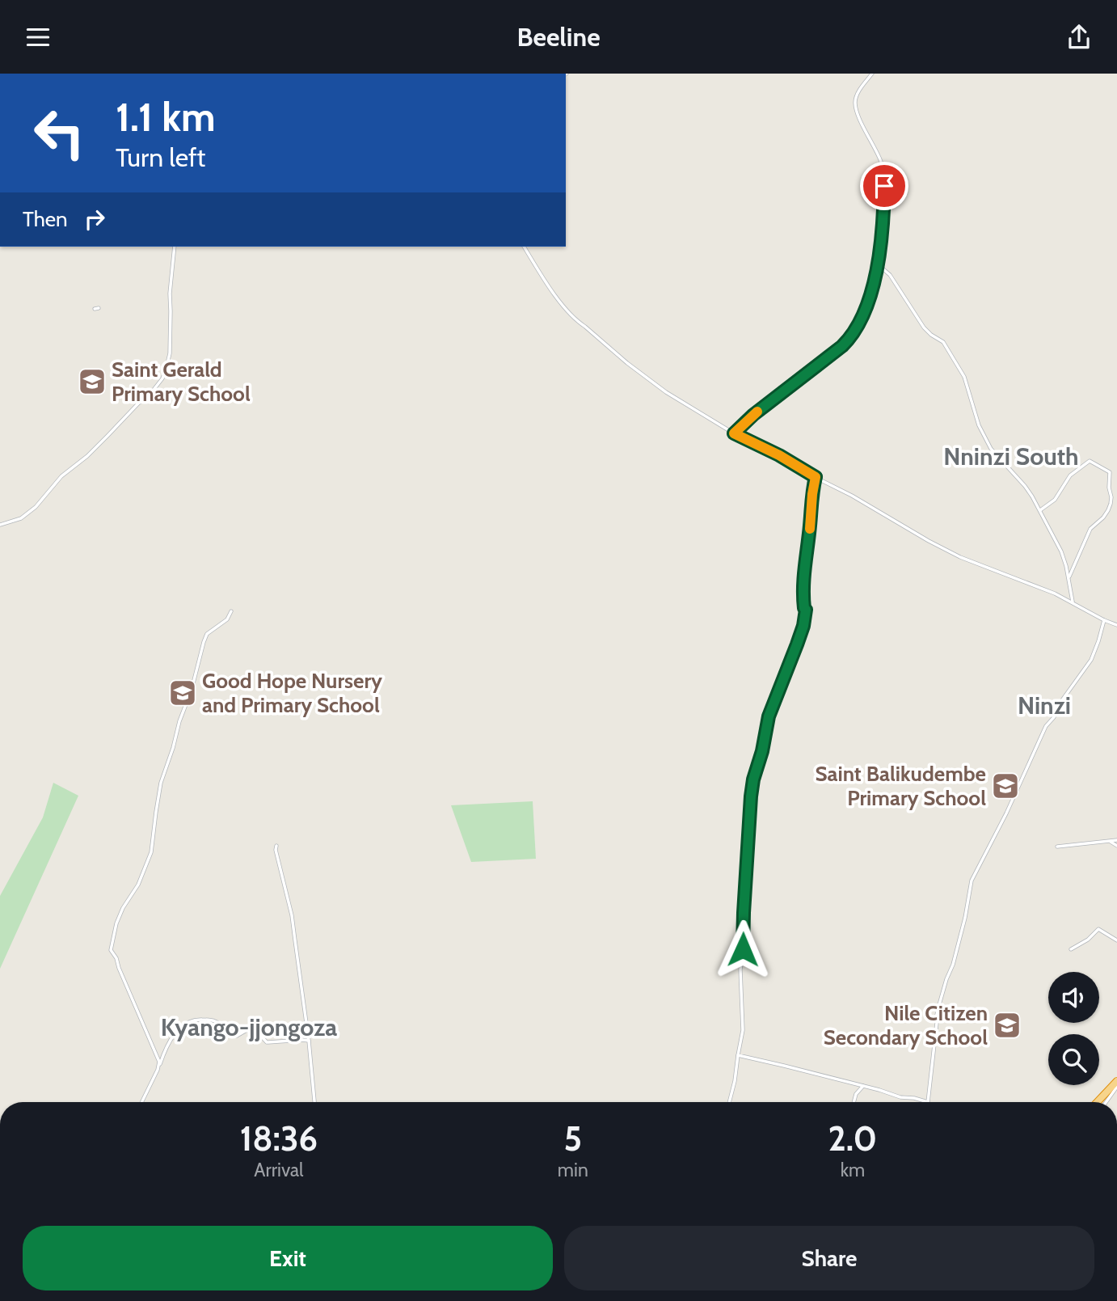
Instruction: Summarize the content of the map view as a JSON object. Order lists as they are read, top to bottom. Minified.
{"districts":["Nninzi South","Ninzi","Kyango-jjongoza"],"places":{"school or university":["Saint Gerald Primary School","Good Hope Nursery and Primary School","Saint Balikudembe Primary School","Nile Citizen Secondary School"]},"page":{"header":"Beeline","turn":["1.1 km","Turn left"],"then":"Then","eta":["18:36","Arrival","5","min","2.0","km"],"buttons":["Exit","Share"]}}
